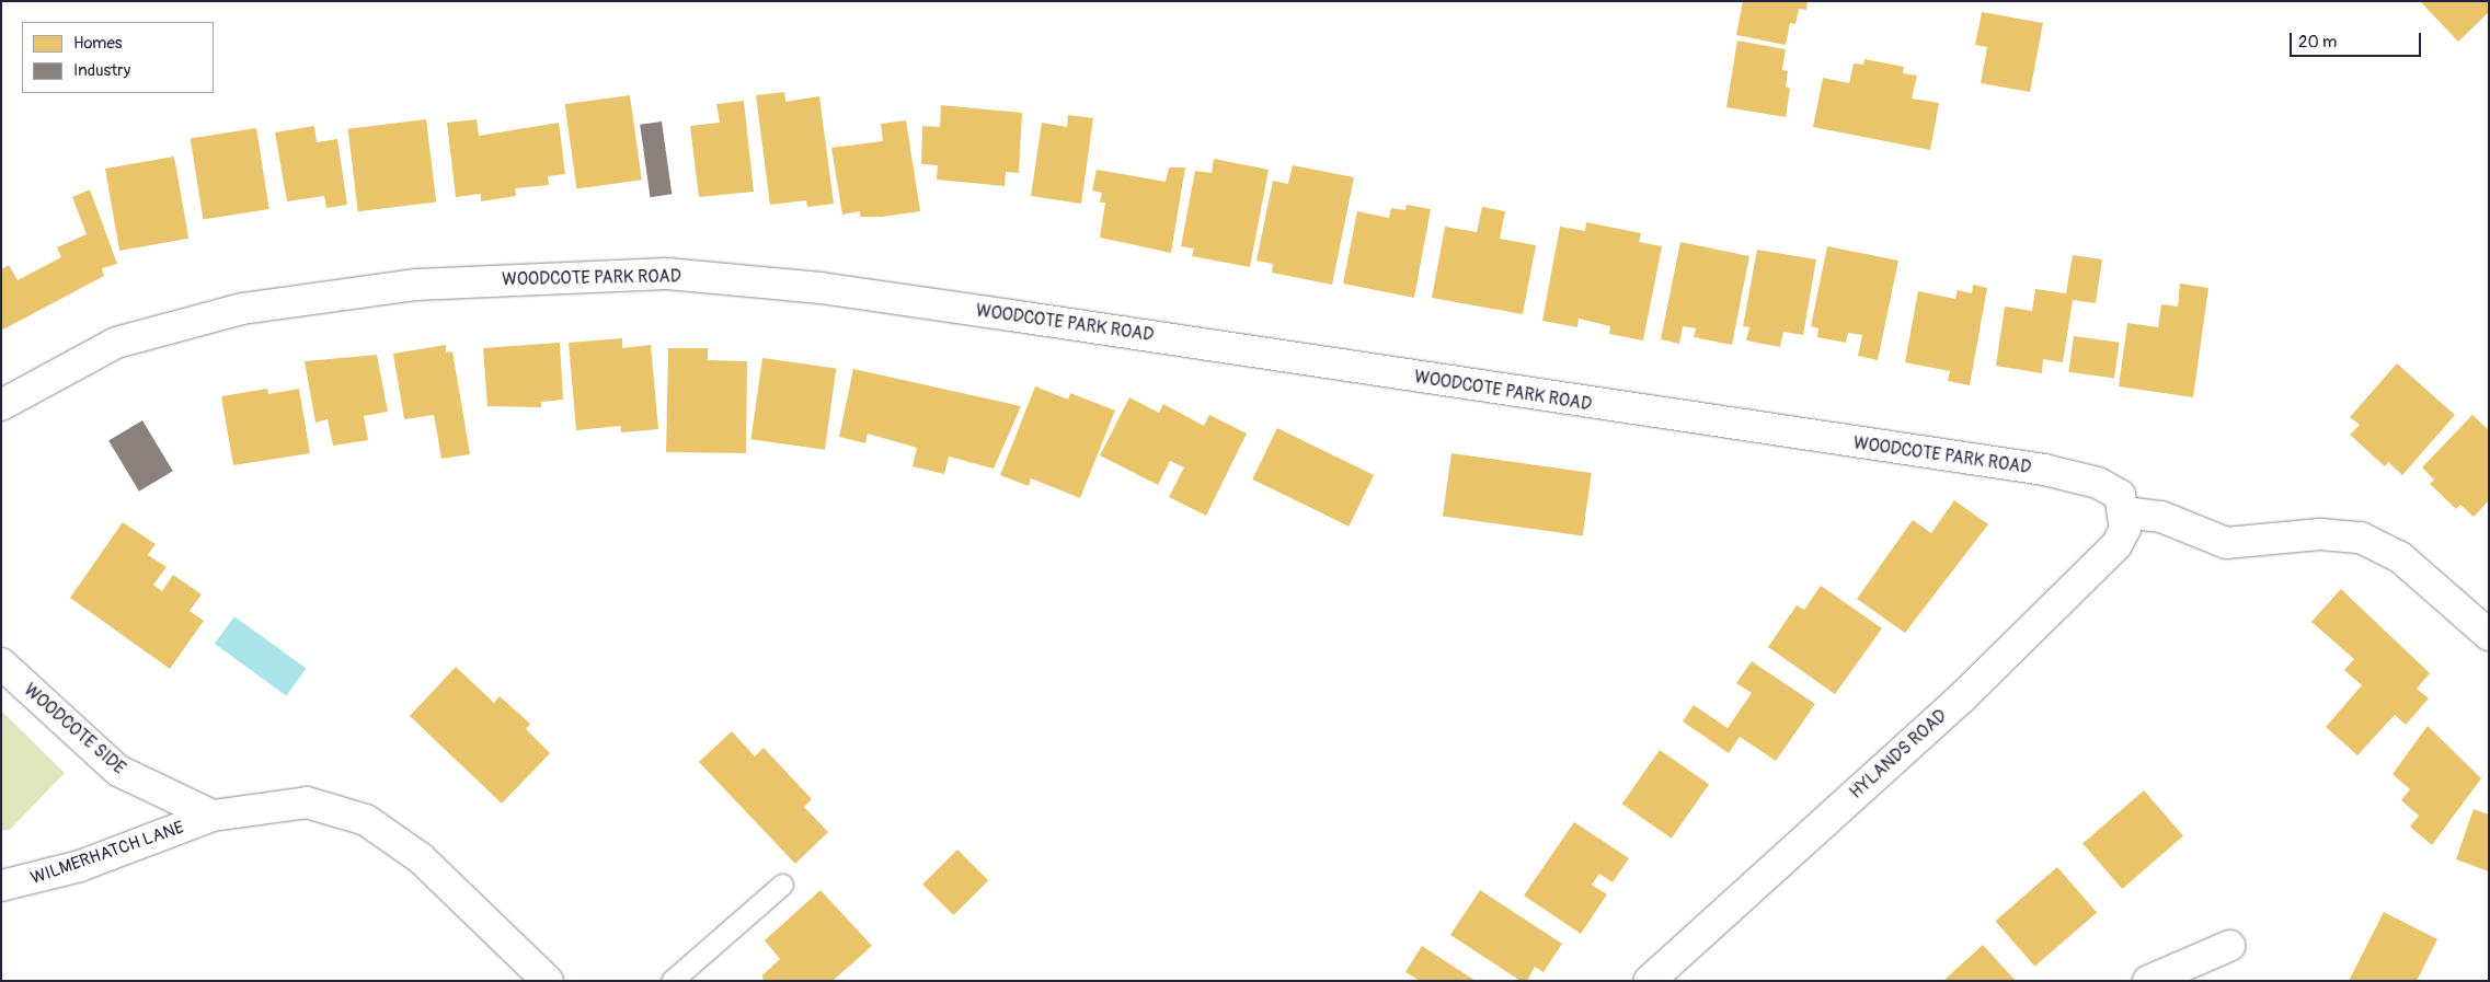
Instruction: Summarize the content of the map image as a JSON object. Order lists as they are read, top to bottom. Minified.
{"streets":{"street":["WOODCOTE PARK ROAD","WOODCOTE SIDE","HYLANDS ROAD","WILMERHATCH LANE"]},"crossings":[["WOODCOTE PARK ROAD","HYLANDS ROAD"],["WOODCOTE SIDE","WILMERHATCH LANE"]],"legend":["Homes","Industry"],"scale_bar":"20 m"}
